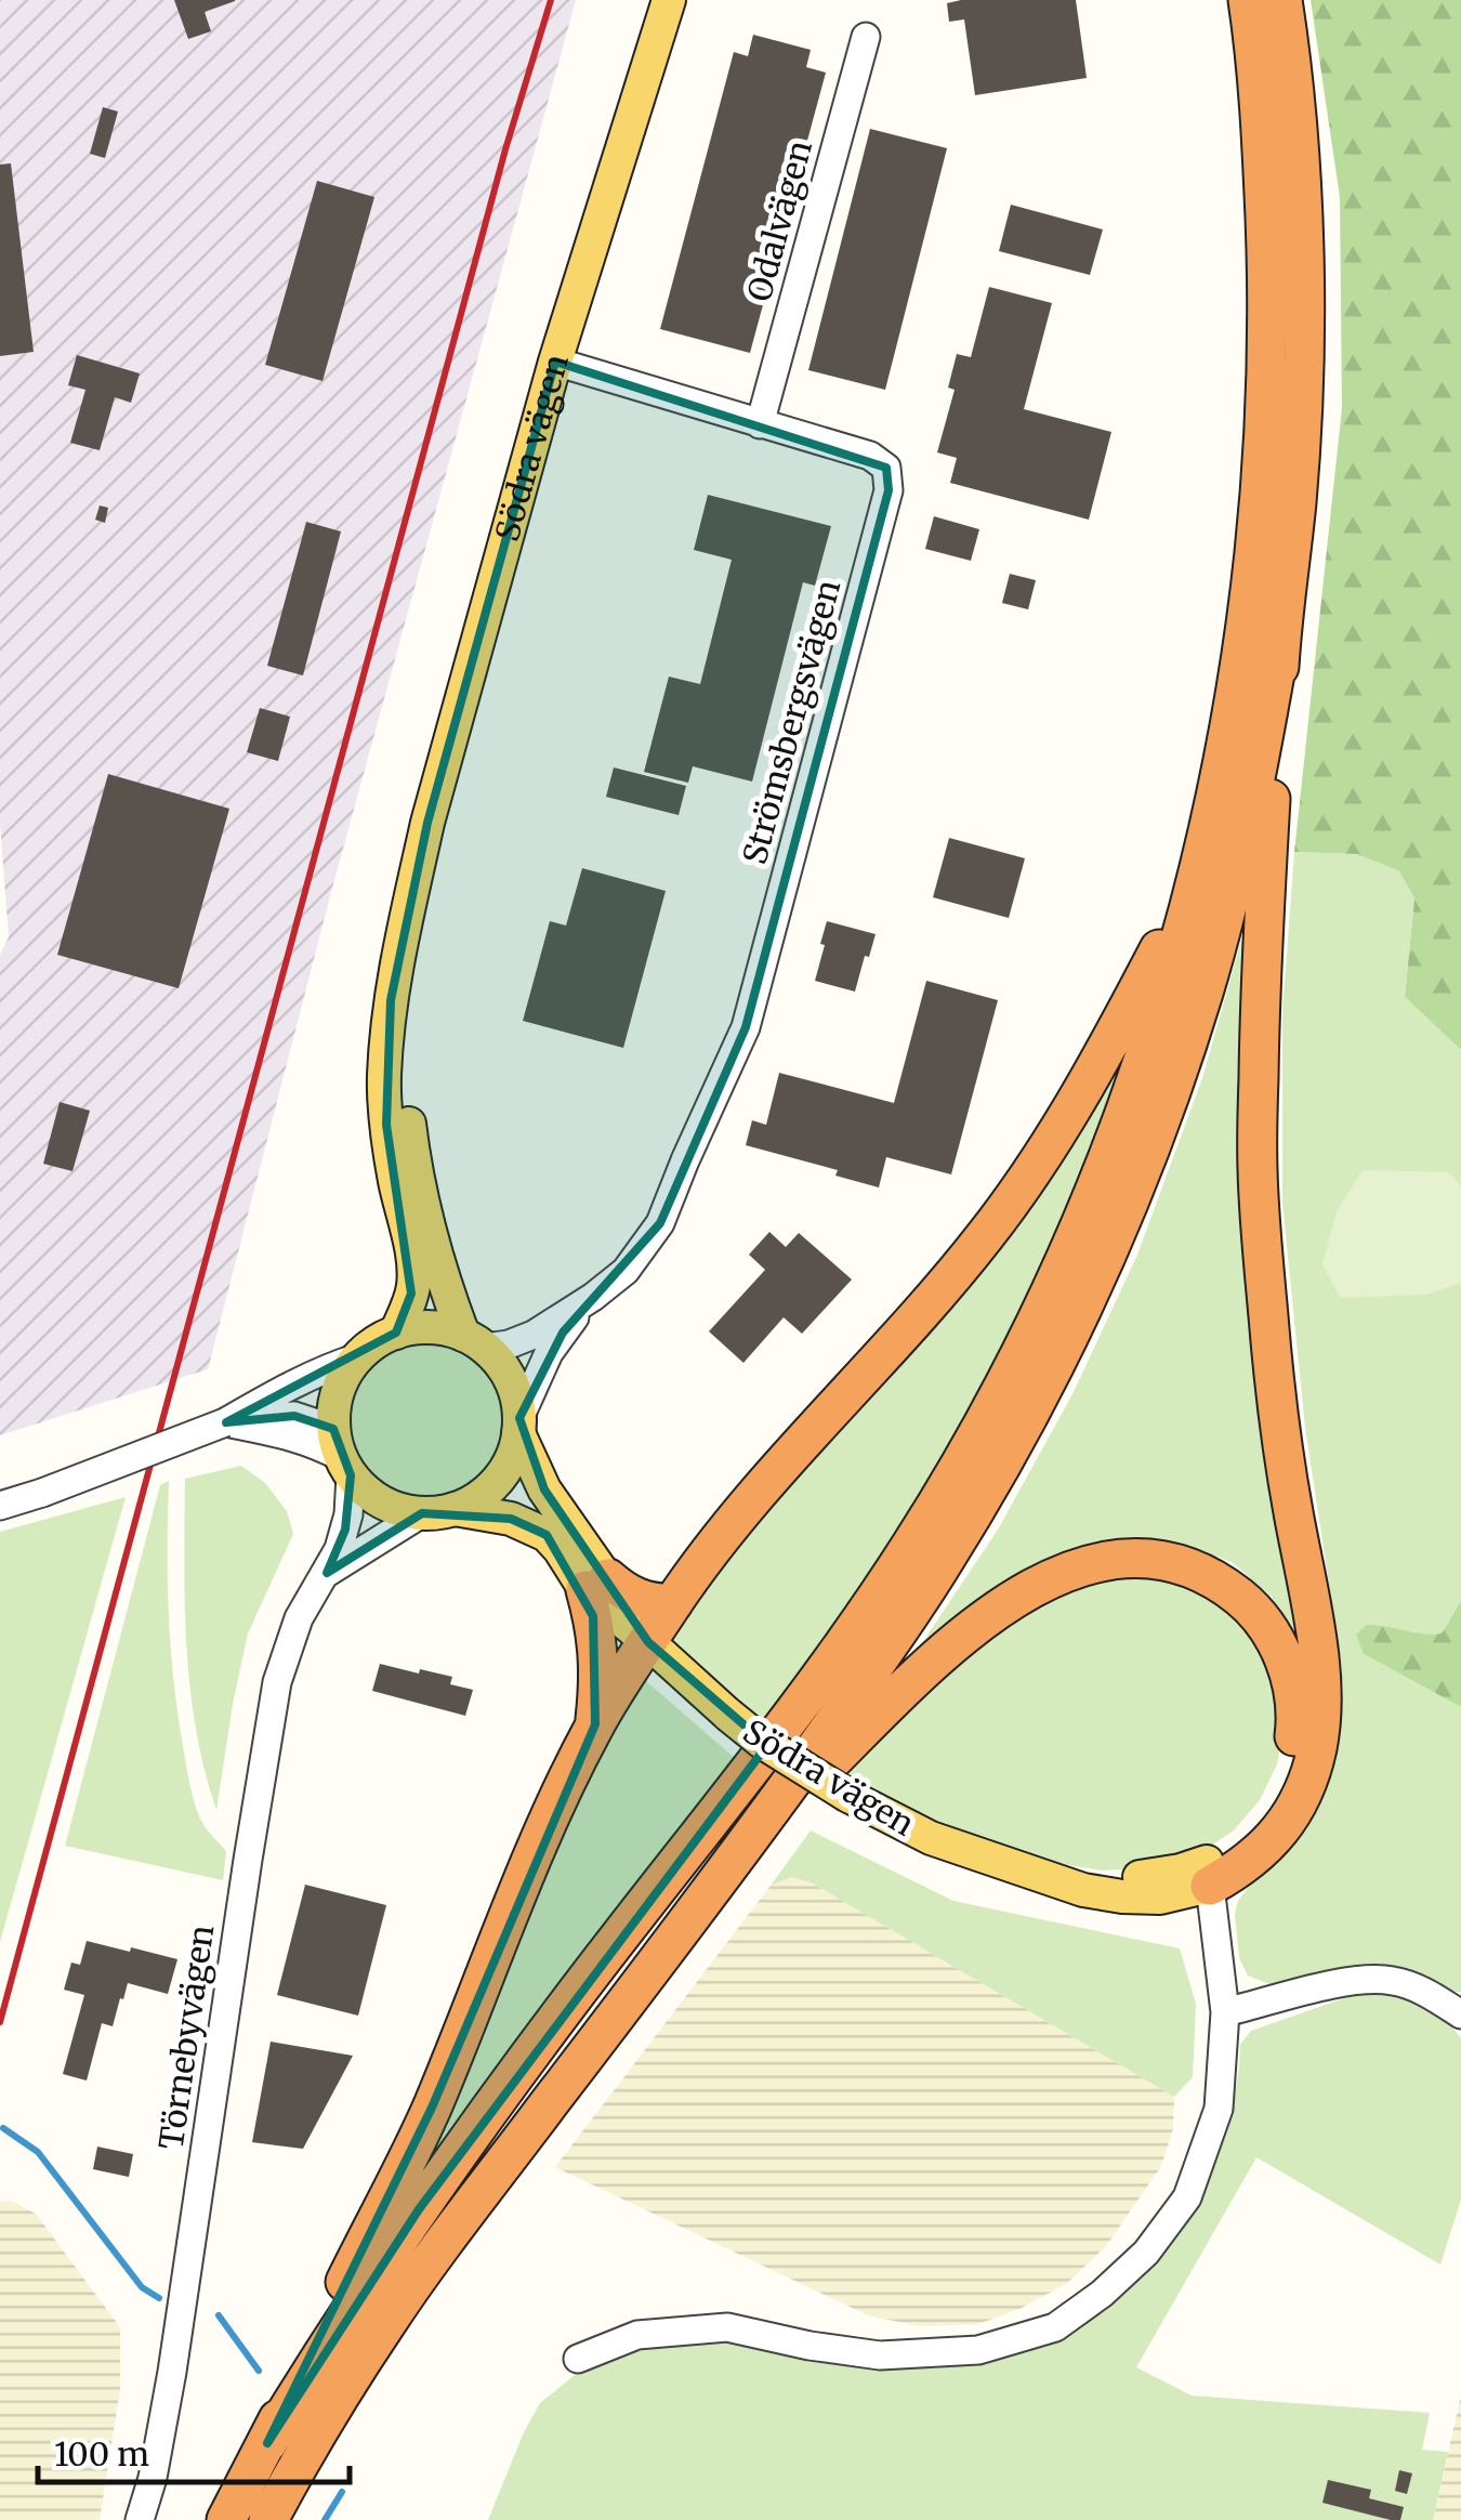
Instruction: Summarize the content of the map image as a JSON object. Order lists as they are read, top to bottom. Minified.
{"streets":{"main road":["Södra vägen"],"street":["Odalvägen","Strömsbergsvägen","Törnebyvägen"]},"crossings":[["Odalvägen","Strömsbergsvägen"],["Södra vägen","Strömsbergsvägen"],["Södra vägen","Törnebyvägen"],["Strömsbergsvägen","Törnebyvägen"]],"scale_bar":"100 m"}
